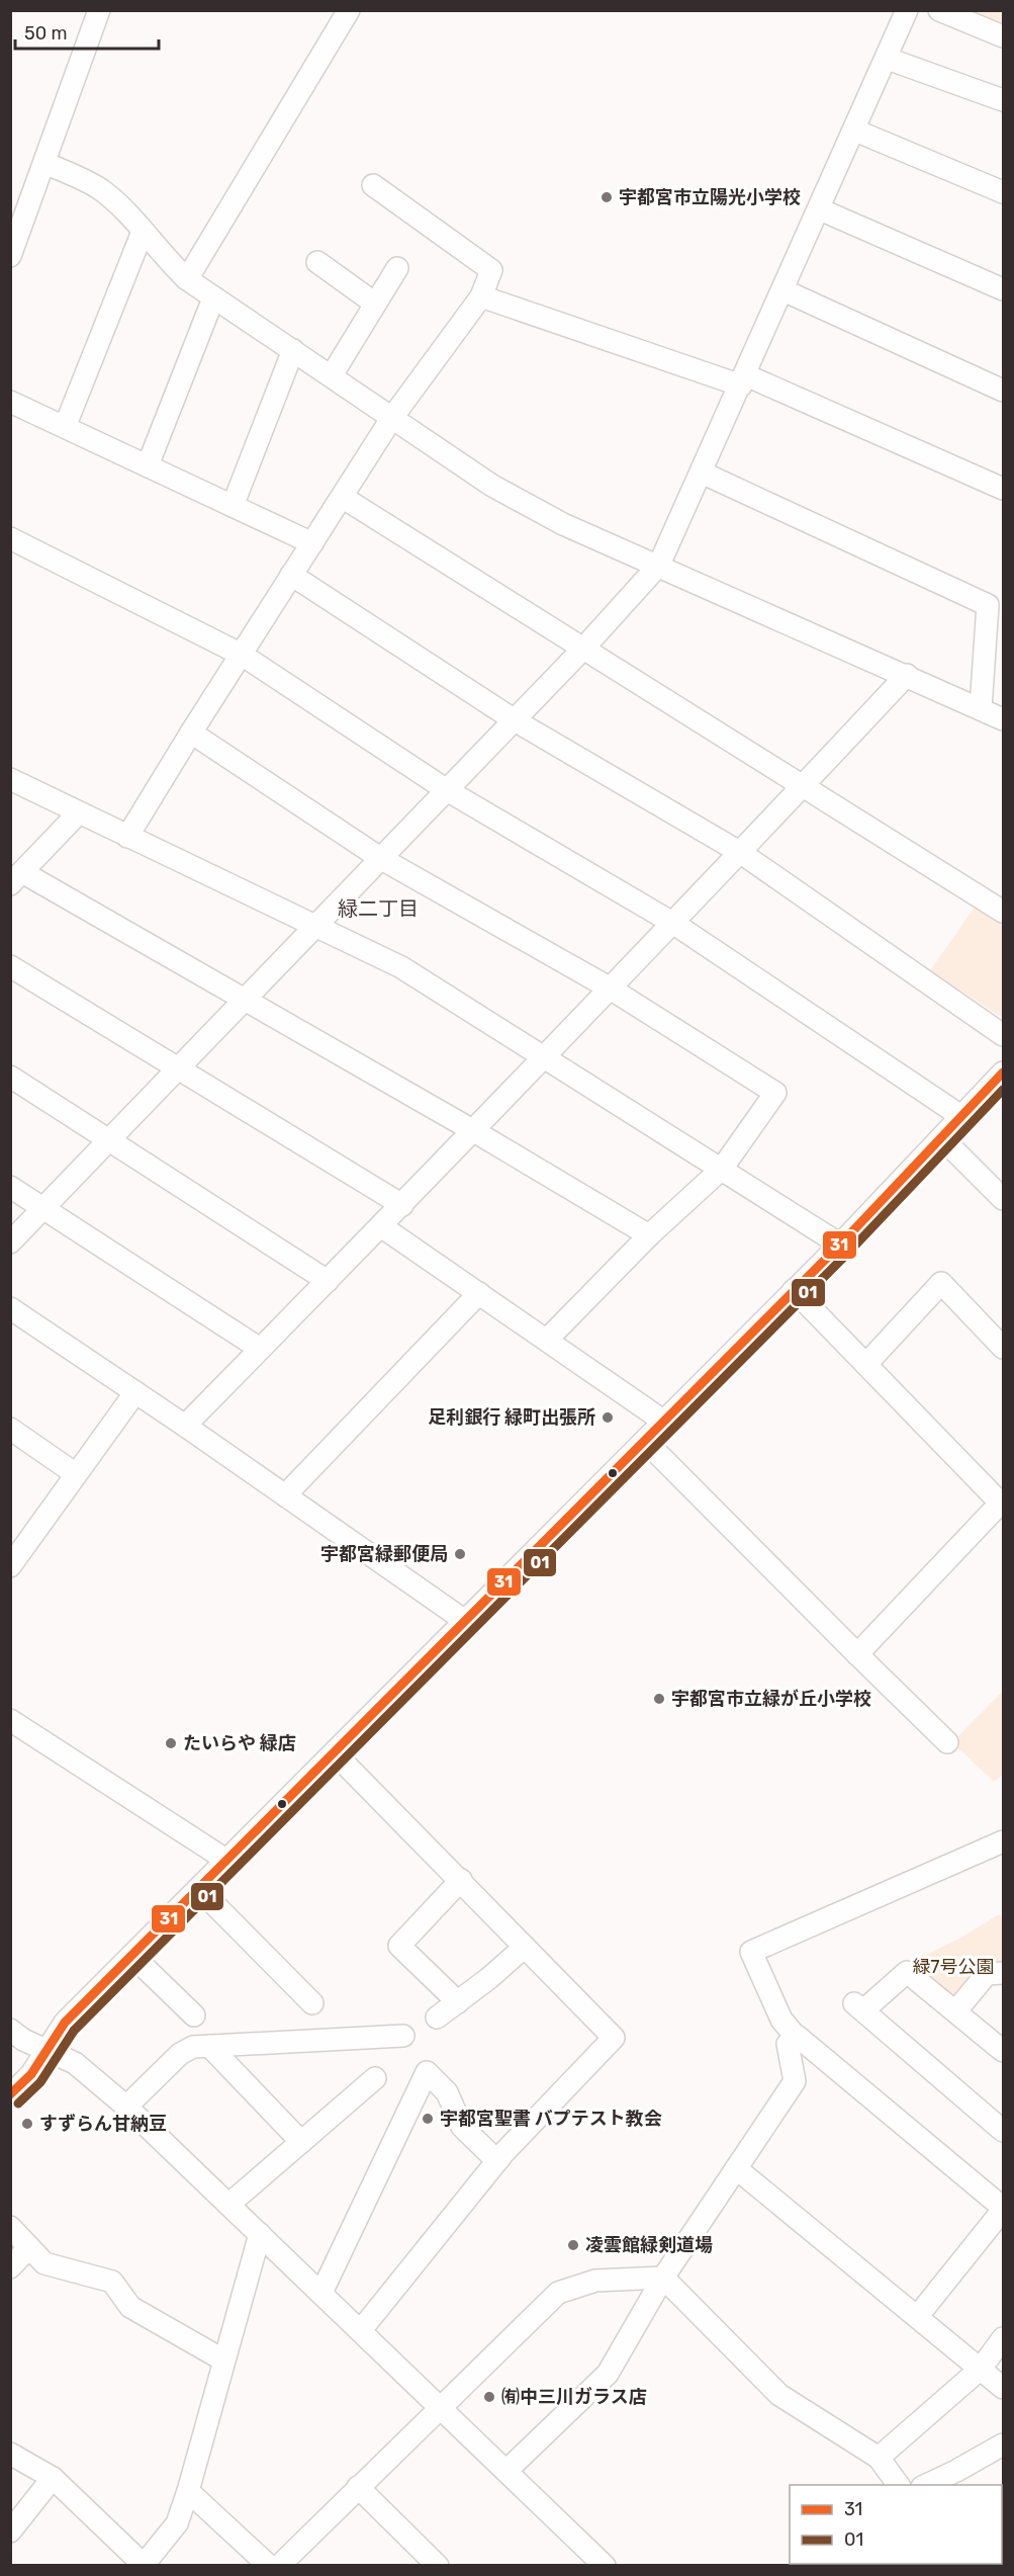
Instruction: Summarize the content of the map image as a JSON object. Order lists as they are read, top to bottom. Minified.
{"districts":["緑二丁目"],"parks":["緑7号公園"],"places":["宇都宮市立陽光小学校","足利銀行 緑町出張所","宇都宮緑郵便局","宇都宮市立緑が丘小学校","たいらや 緑店","宇都宮聖書 バプテスト教会","すずらん甘納豆","凌雲館緑剣道場","㈲中三川ガラス店"],"lines":["transit line 31","transit line 01"],"legend":["31","01"],"scale_bar":"50 m"}
